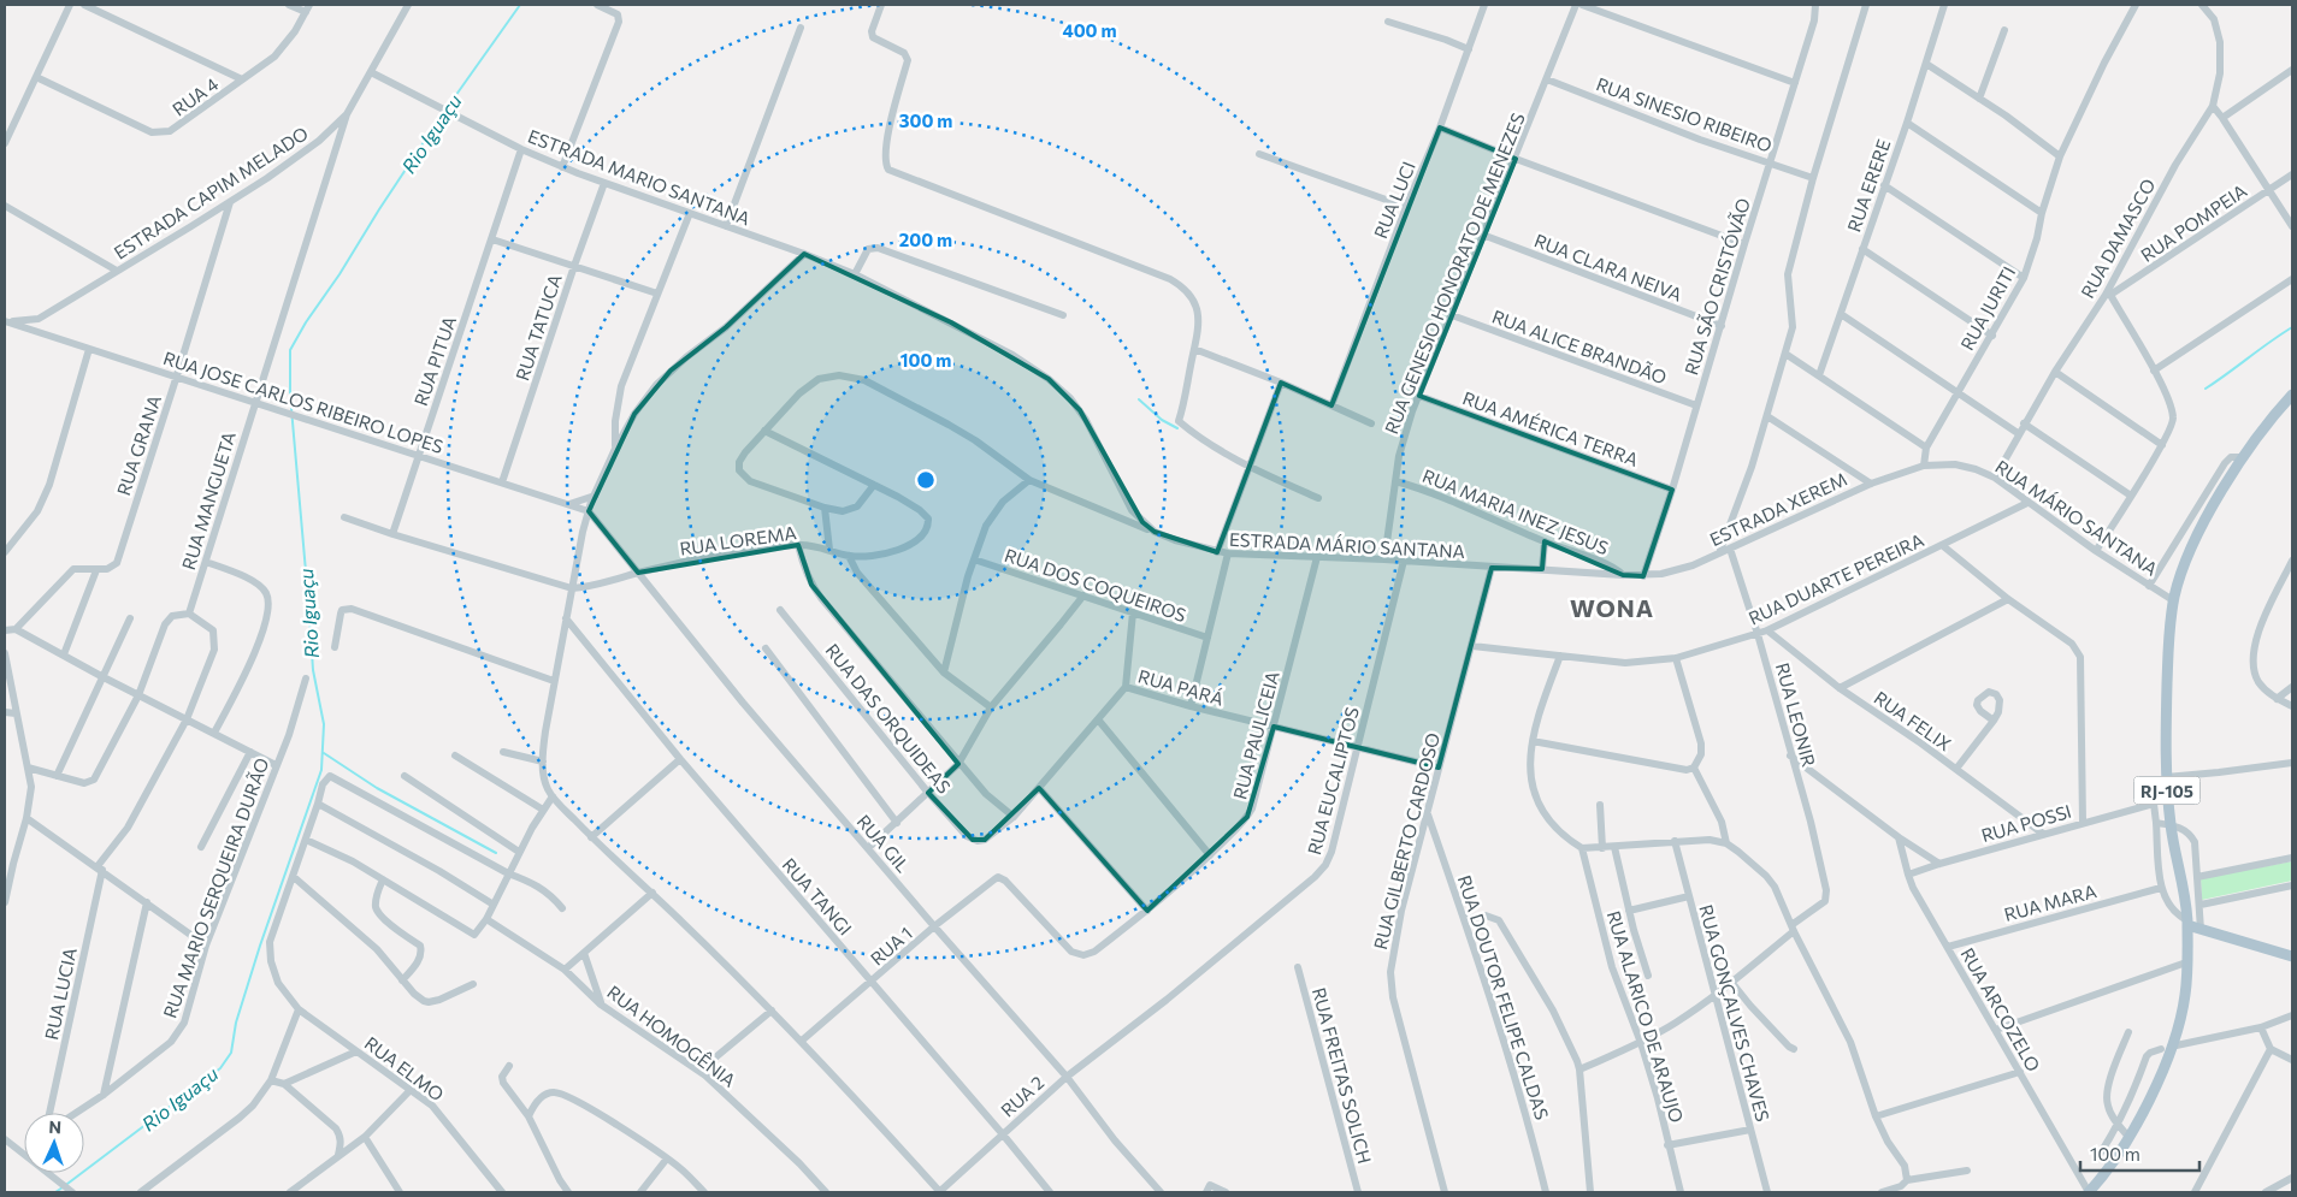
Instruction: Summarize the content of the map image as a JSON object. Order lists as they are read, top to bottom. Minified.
{"streets":{"main road":["RJ-105"],"street":["RUA 4","RUA SINESIO RIBEIRO","ESTRADA MARIO SANTANA","RUA ERERE","ESTRADA CAPIM MELADO","RUA LUCI","RUA POMPEIA","RUA DAMASCO","RUA CLARA NEIVA","RUA GENESIO HONORATO DE MENEZES","RUA SÃO CRISTÓVÃO","RUA JURITI","RUA TATUCA","RUA ALICE BRANDÃO","RUA PITUA","RUA JOSE CARLOS RIBEIRO LOPES","RUA AMÉRICA TERRA","RUA GRANA","RUA MANGUETA","ESTRADA XEREM","RUA MARIA INEZ JESUS","RUA MÁRIO SANTANA","RUA LOREMA","ESTRADA MÁRIO SANTANA","RUA DUARTE PEREIRA","RUA DOS COQUEIROS","RUA PARÁ","RUA LEONIR","RUA DAS ORQUIDEAS","RUA FELIX","RUA PAULICEIA","RUA EUCALIPTOS","RUA POSSI","RUA GILBERTO CARDOSO","RUA GIL","RUA MARIO SERQUEIRA DURÃO","RUA TANGI","RUA MARA","RUA 1","RUA LUCIA","RUA DOUTOR FELIPE CALDAS","RUA ARCOZELO","RUA GONÇALVES CHAVES","RUA ALARICO DE ARAUJO","RUA HOMOGÊNIA","RUA ELMO","RUA FREITAS SOLICH","RUA 2"]},"crossings":[["RUA SINESIO RIBEIRO","RUA GENESIO HONORATO DE MENEZES"],["RUA SINESIO RIBEIRO","RUA SÃO CRISTÓVÃO"],["ESTRADA MARIO SANTANA","ESTRADA CAPIM MELADO"],["ESTRADA MARIO SANTANA","RUA TATUCA"],["ESTRADA MARIO SANTANA","RUA PITUA"],["ESTRADA MARIO SANTANA","ESTRADA MÁRIO SANTANA"],["ESTRADA CAPIM MELADO","RUA JOSE CARLOS RIBEIRO LOPES"],["ESTRADA CAPIM MELADO","RUA GRANA"],["ESTRADA CAPIM MELADO","RUA MANGUETA"],["RUA POMPEIA","RUA DAMASCO"],["RUA DAMASCO","RUA MÁRIO SANTANA"],["RUA CLARA NEIVA","RUA GENESIO HONORATO DE MENEZES"],["RUA CLARA NEIVA","RUA SÃO CRISTÓVÃO"],["RUA GENESIO HONORATO DE MENEZES","RUA ALICE BRANDÃO"],["RUA GENESIO HONORATO DE MENEZES","RUA AMÉRICA TERRA"],["RUA GENESIO HONORATO DE MENEZES","RUA MARIA INEZ JESUS"],["RUA GENESIO HONORATO DE MENEZES","ESTRADA MÁRIO SANTANA"],["RUA SÃO CRISTÓVÃO","RUA ALICE BRANDÃO"],["RUA SÃO CRISTÓVÃO","RUA AMÉRICA TERRA"],["RUA SÃO CRISTÓVÃO","ESTRADA XEREM"],["RUA SÃO CRISTÓVÃO","ESTRADA MÁRIO SANTANA"],["RUA JURITI","ESTRADA XEREM"],["RUA JURITI","RUA MÁRIO SANTANA"],["RUA TATUCA","RUA JOSE CARLOS RIBEIRO LOPES"],["RUA PITUA","RUA JOSE CARLOS RIBEIRO LOPES"],["RUA JOSE CARLOS RIBEIRO LOPES","RUA GRANA"],["RUA JOSE CARLOS RIBEIRO LOPES","RUA MANGUETA"],["RUA JOSE CARLOS RIBEIRO LOPES","RUA GIL"],["ESTRADA XEREM","RUA MÁRIO SANTANA"],["ESTRADA XEREM","ESTRADA MÁRIO SANTANA"],["ESTRADA XEREM","RUA LEONIR"],["RUA MARIA INEZ JESUS","ESTRADA MÁRIO SANTANA"],["RUA MÁRIO SANTANA","RUA DUARTE PEREIRA"],["RUA MÁRIO SANTANA","RJ-105"],["RUA LOREMA","RUA GIL"],["ESTRADA MÁRIO SANTANA","RUA PAULICEIA"],["ESTRADA MÁRIO SANTANA","RUA EUCALIPTOS"],["ESTRADA MÁRIO SANTANA","RUA GILBERTO CARDOSO"],["RUA DUARTE PEREIRA","RUA LEONIR"],["RUA DUARTE PEREIRA","RUA FELIX"],["RUA DUARTE PEREIRA","RUA GILBERTO CARDOSO"],["RUA PARÁ","RUA DAS ORQUIDEAS"],["RUA PARÁ","RUA PAULICEIA"],["RUA PARÁ","RUA EUCALIPTOS"],["RUA PARÁ","RUA GILBERTO CARDOSO"],["RUA FELIX","RUA POSSI"],["RUA PAULICEIA","RUA 1"],["RUA EUCALIPTOS","RUA 2"],["RJ-105","RUA ARCOZELO"],["RUA POSSI","RUA ARCOZELO"],["RUA GILBERTO CARDOSO","RUA DOUTOR FELIPE CALDAS"],["RUA GIL","RUA 1"],["RUA GIL","RUA 2"],["RUA TANGI","RUA 1"],["RUA TANGI","RUA 2"],["RUA MARA","RUA ARCOZELO"]],"districts":["WONA"],"water":["Rio Iguaçu"],"scale_bar":"100 m","north":"top","rings":["400 m","300 m","200 m","100 m"]}
